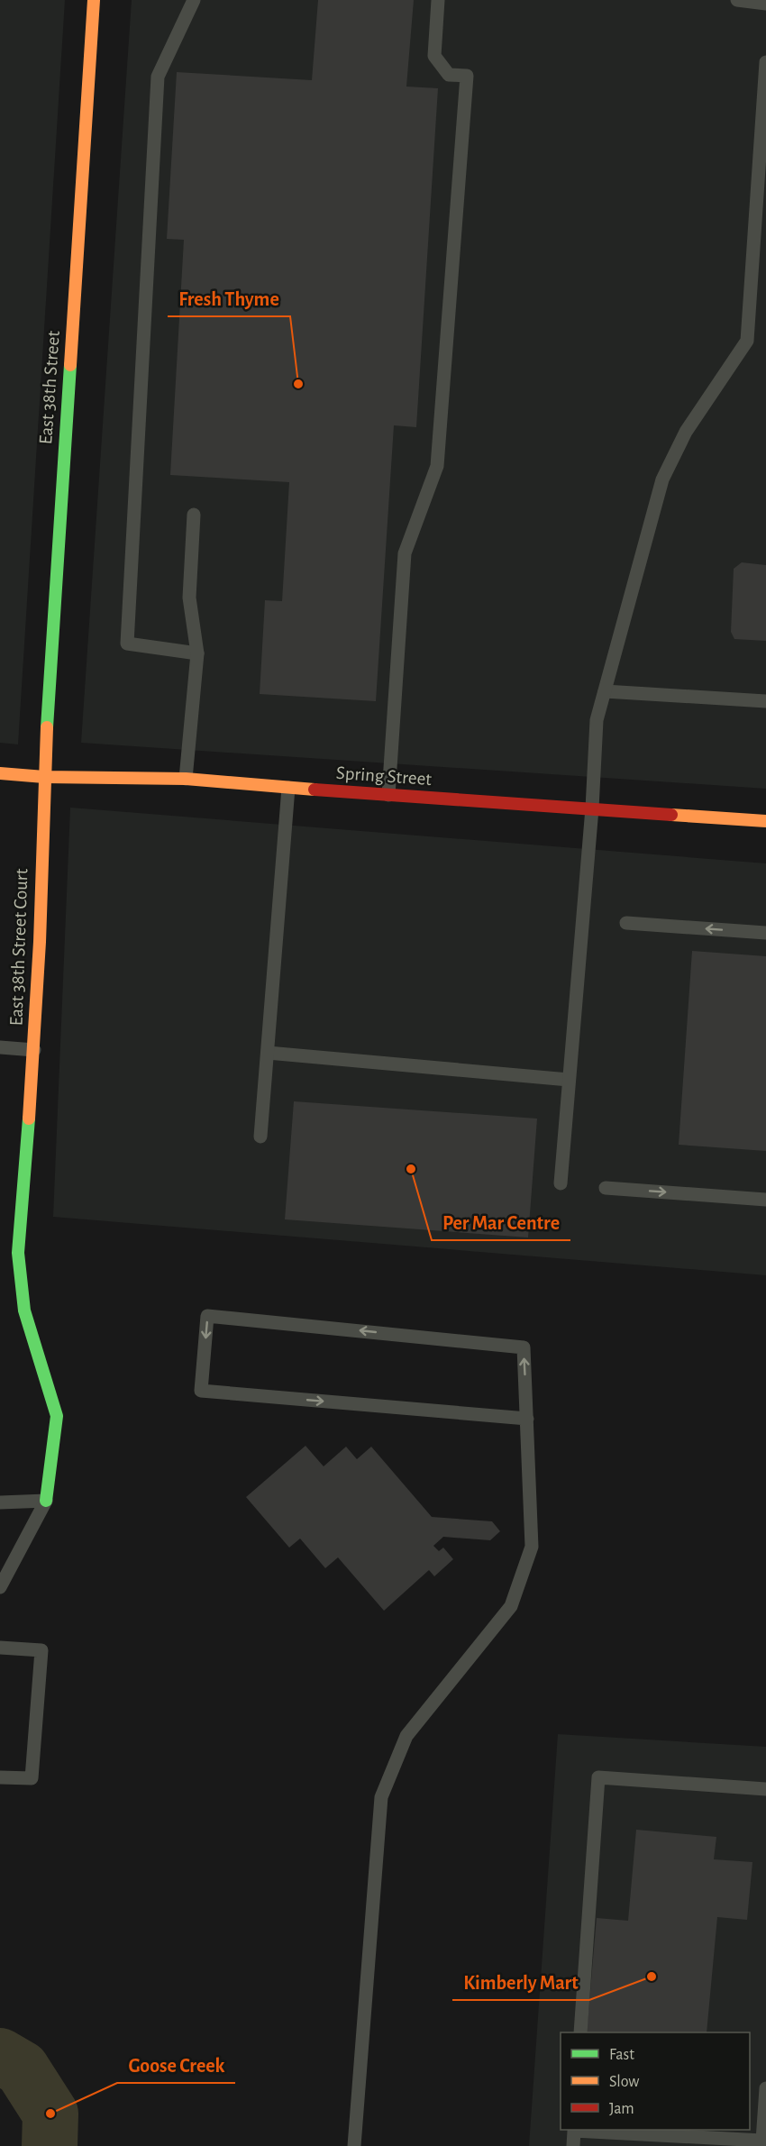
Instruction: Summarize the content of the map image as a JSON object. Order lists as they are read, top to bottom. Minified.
{"streets":{"street":["East 38th Street","Spring Street","East 38th Street Court"]},"crossings":[["East 38th Street","Spring Street"],["East 38th Street","East 38th Street Court"],["Spring Street","East 38th Street Court"]],"places":["Fresh Thyme","Per Mar Centre","Kimberly Mart","Goose Creek"],"legend":["Fast","Slow","Jam"]}
